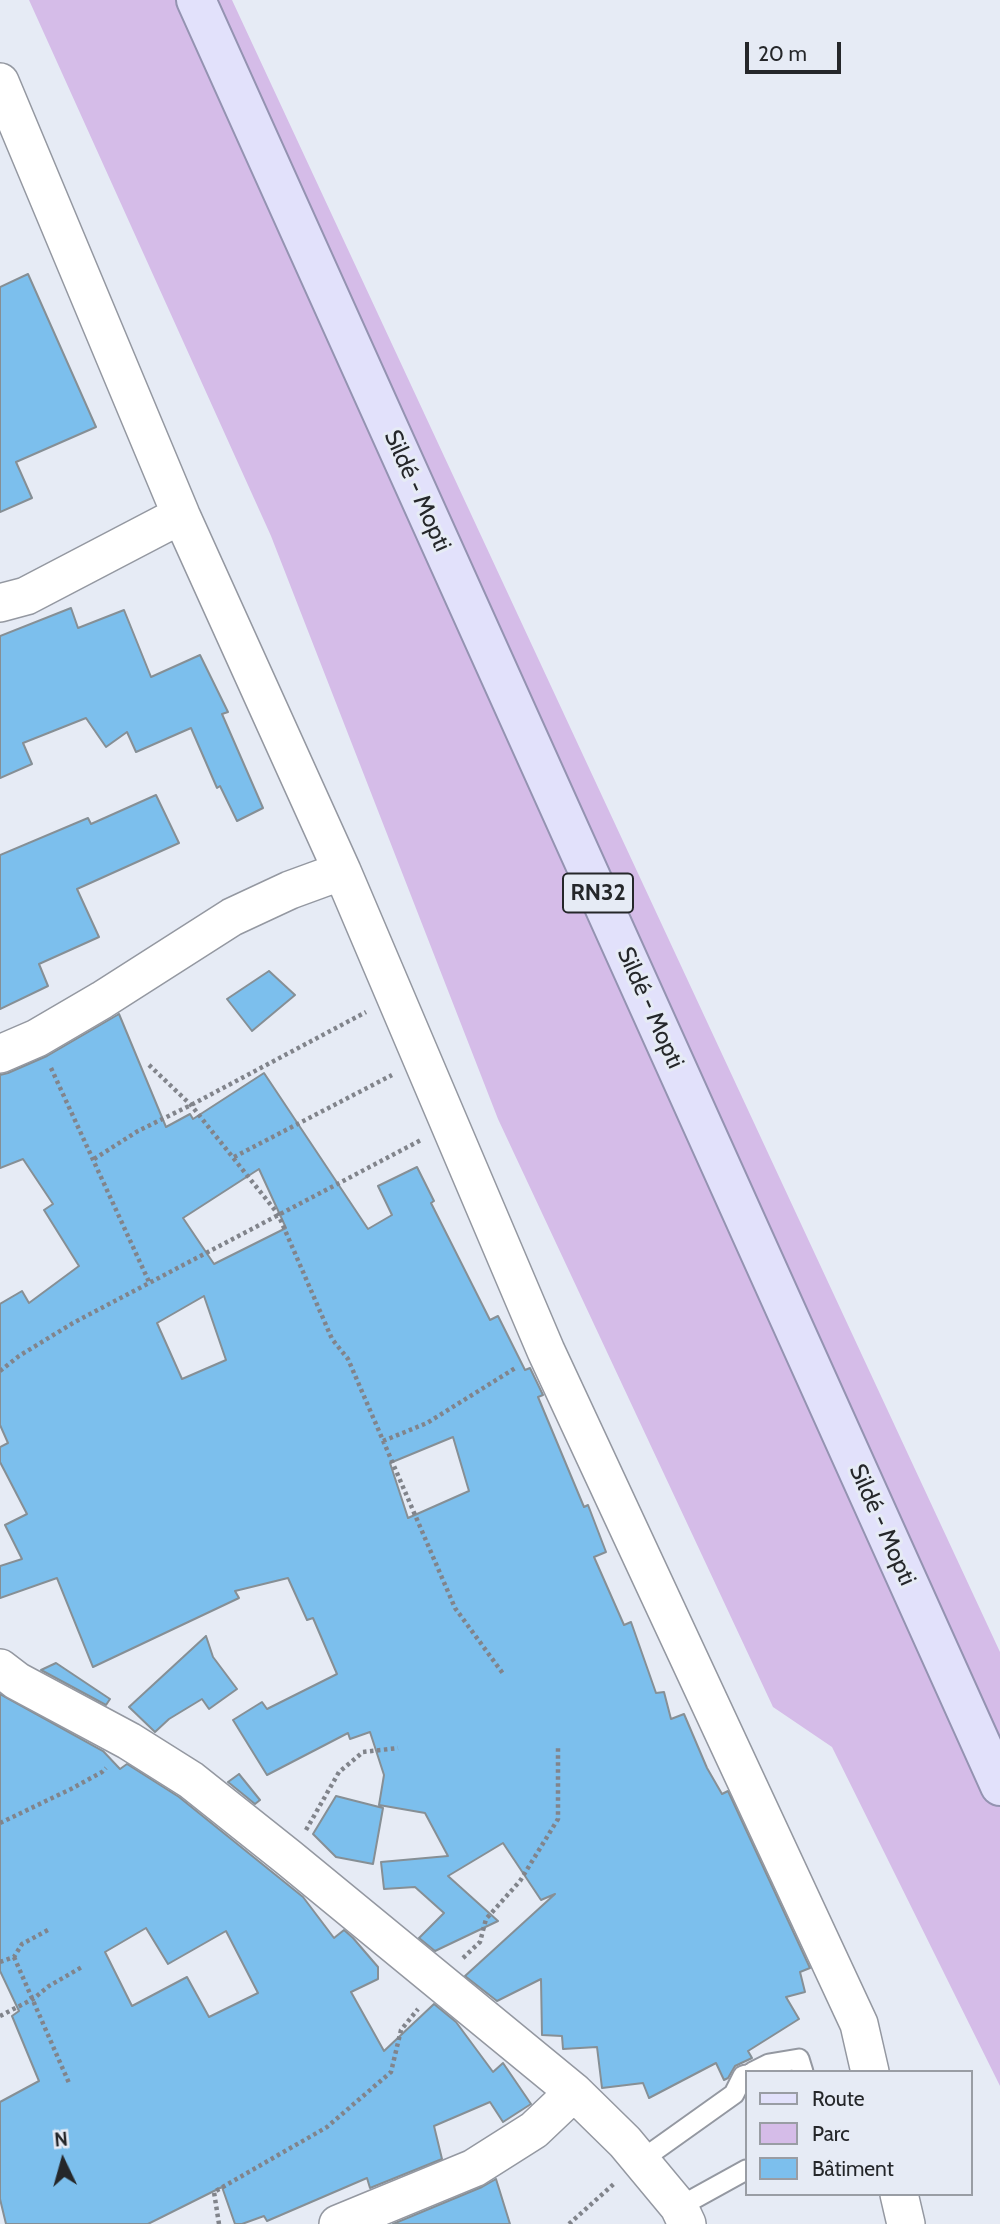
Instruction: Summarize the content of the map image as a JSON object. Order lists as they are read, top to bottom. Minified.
{"streets":{"main road":["Sildé - Mopti","RN32"]},"legend":["Route","Parc","Bâtiment"],"scale_bar":"20 m","north":"top"}
